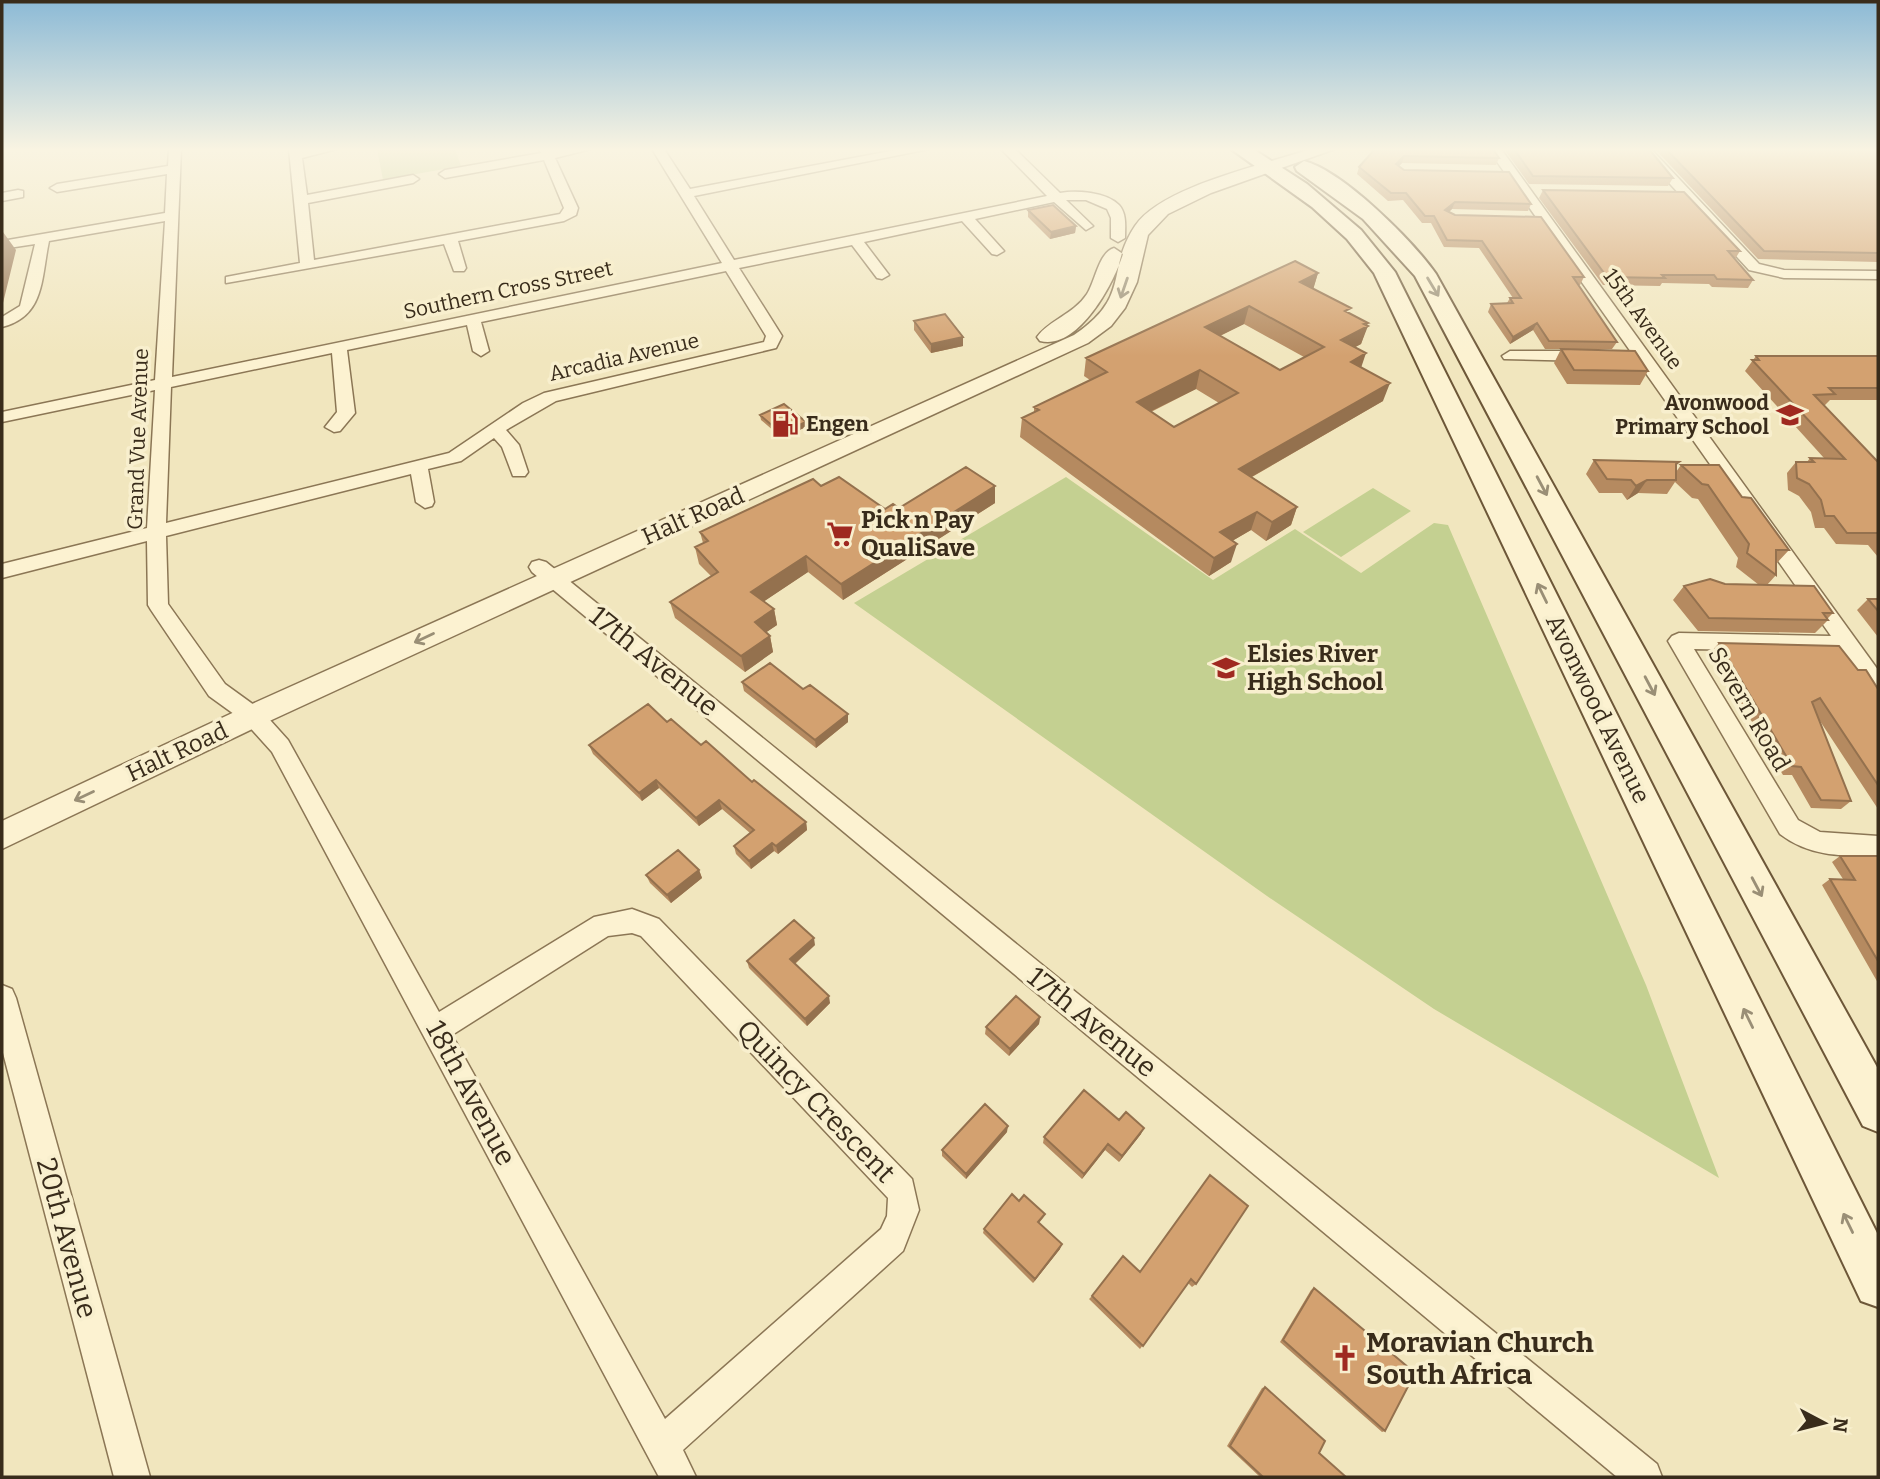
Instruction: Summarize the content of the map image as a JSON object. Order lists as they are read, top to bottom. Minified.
{"streets":{"main road":["Avonwood Avenue"],"street":["Southern Cross Street","15th Avenue","Arcadia Avenue","Grand Vue Avenue","Halt Road","17th Avenue","Severn Road","18th Avenue","Quincy Crescent","20th Avenue"]},"crossings":[["Southern Cross Street","Arcadia Avenue"],["Southern Cross Street","Grand Vue Avenue"],["Southern Cross Street","Halt Road"],["15th Avenue","Severn Road"],["Arcadia Avenue","Grand Vue Avenue"],["Grand Vue Avenue","Halt Road"],["Grand Vue Avenue","18th Avenue"],["Halt Road","17th Avenue"],["Halt Road","18th Avenue"],["18th Avenue","Quincy Crescent"]],"places":{"school or university":["Avonwood Primary School","Elsies River High School"],"fuel station":["Engen"],"supermarket":["Pick n Pay QualiSave"],"church":["Moravian Church South Africa"]},"north":"right"}
